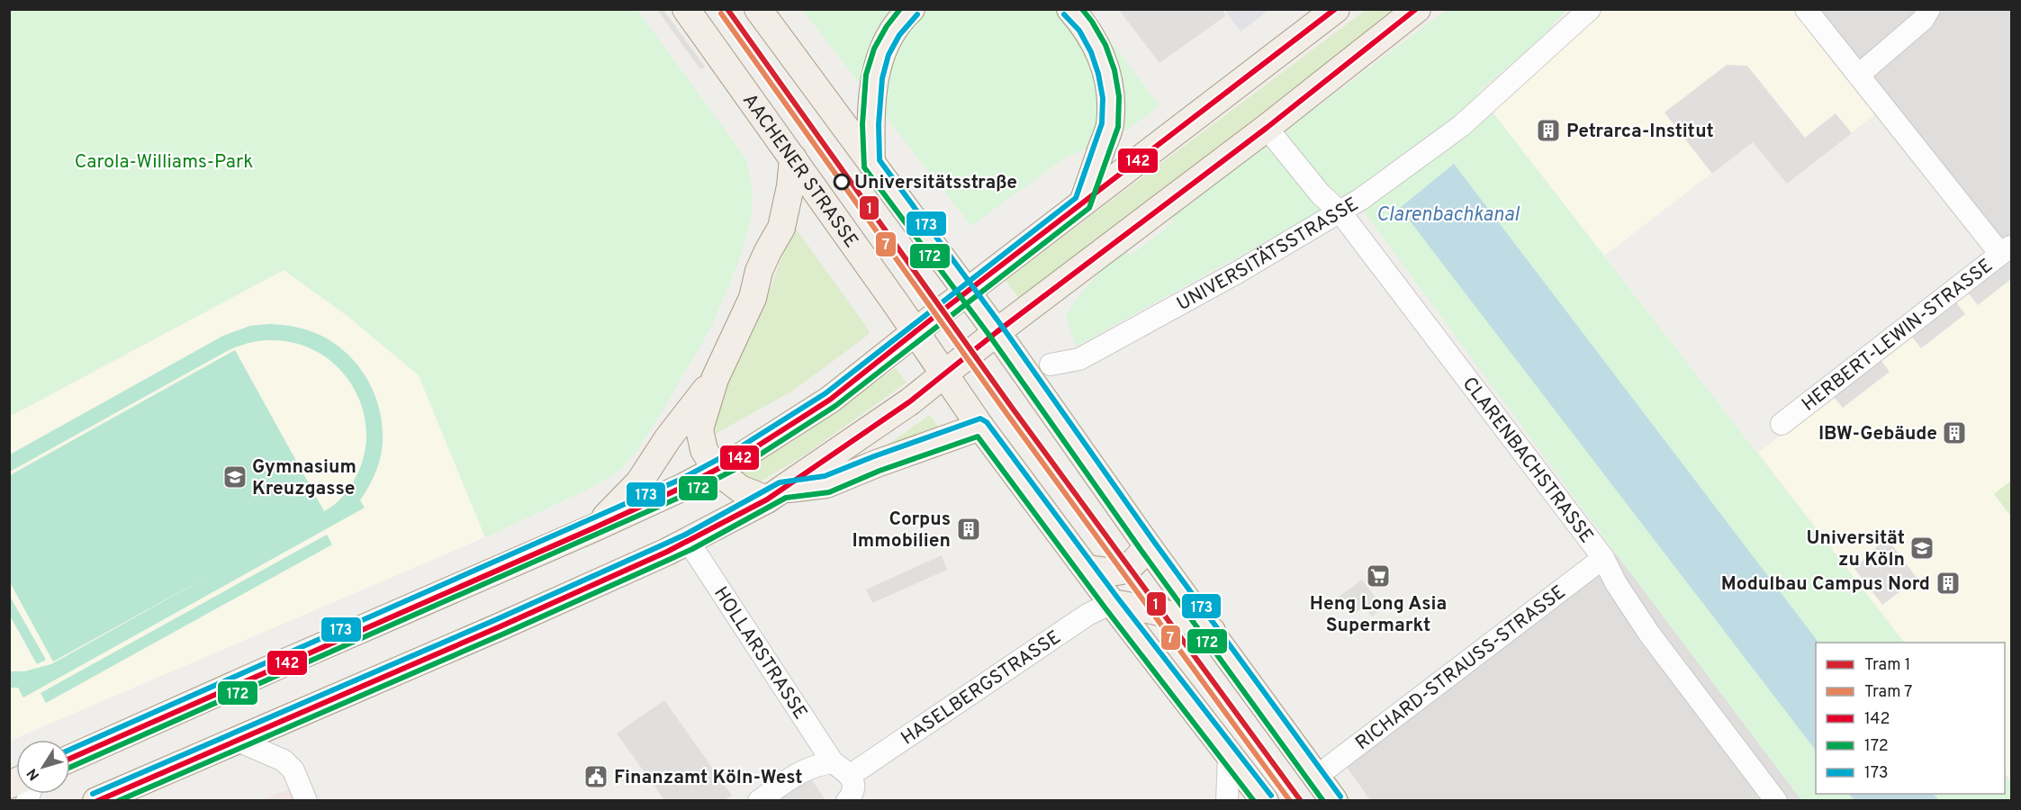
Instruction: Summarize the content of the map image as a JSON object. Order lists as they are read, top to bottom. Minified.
{"streets":{"main road":["AACHENER STRASSE"],"street":["UNIVERSITÄTSSTRASSE","HERBERT-LEWIN-STRASSE","CLARENBACHSTRASSE","HOLLARSTRASSE","RICHARD-STRAUSS-STRASSE","HASELBERGSTRASSE"]},"crossings":[["AACHENER STRASSE","HASELBERGSTRASSE"],["UNIVERSITÄTSSTRASSE","CLARENBACHSTRASSE"],["CLARENBACHSTRASSE","RICHARD-STRAUSS-STRASSE"],["HOLLARSTRASSE","HASELBERGSTRASSE"]],"water":["Clarenbachkanal"],"parks":["Carola-Williams-Park"],"places":{"building":["Petrarca-Institut","IBW-Gebäude","Corpus Immobilien","Modulbau Campus Nord"],"other":["Universitätsstraße"],"school or university":["Gymnasium Kreuzgasse","Universität zu Köln"],"supermarket":["Heng Long Asia Supermarkt"],"public building":["Finanzamt Köln-West"]},"lines":["tram line 1","transit line 142","transit line 172","tram line 7","transit line 173"],"legend":["Tram 1","Tram 7","142","172","173"],"north":"bottom left"}
